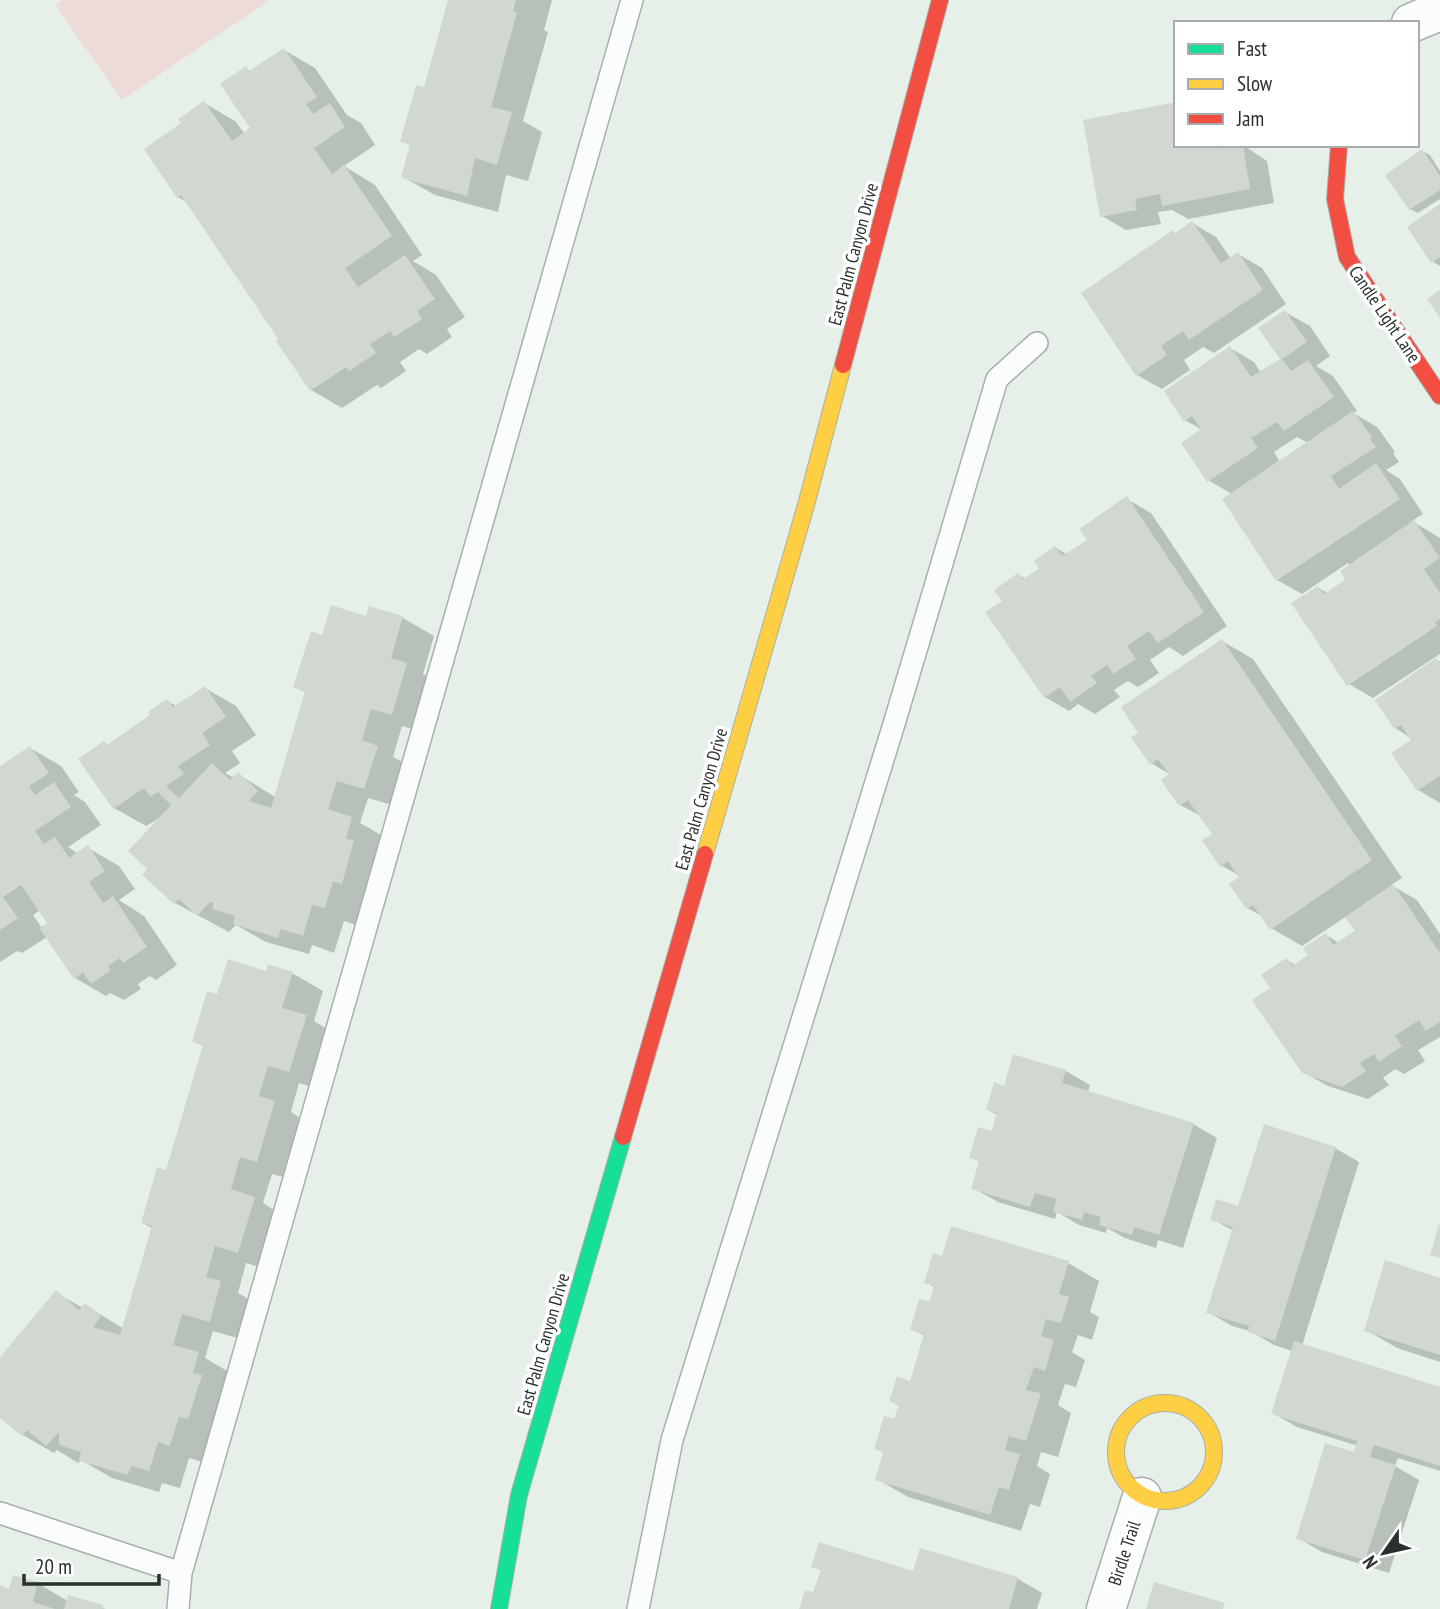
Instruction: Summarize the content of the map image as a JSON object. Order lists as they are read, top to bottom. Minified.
{"streets":{"main road":["East Palm Canyon Drive","Candle Light Lane","Birdle Trail"]},"legend":["Fast","Slow","Jam"],"scale_bar":"20 m","north":"bottom left"}
